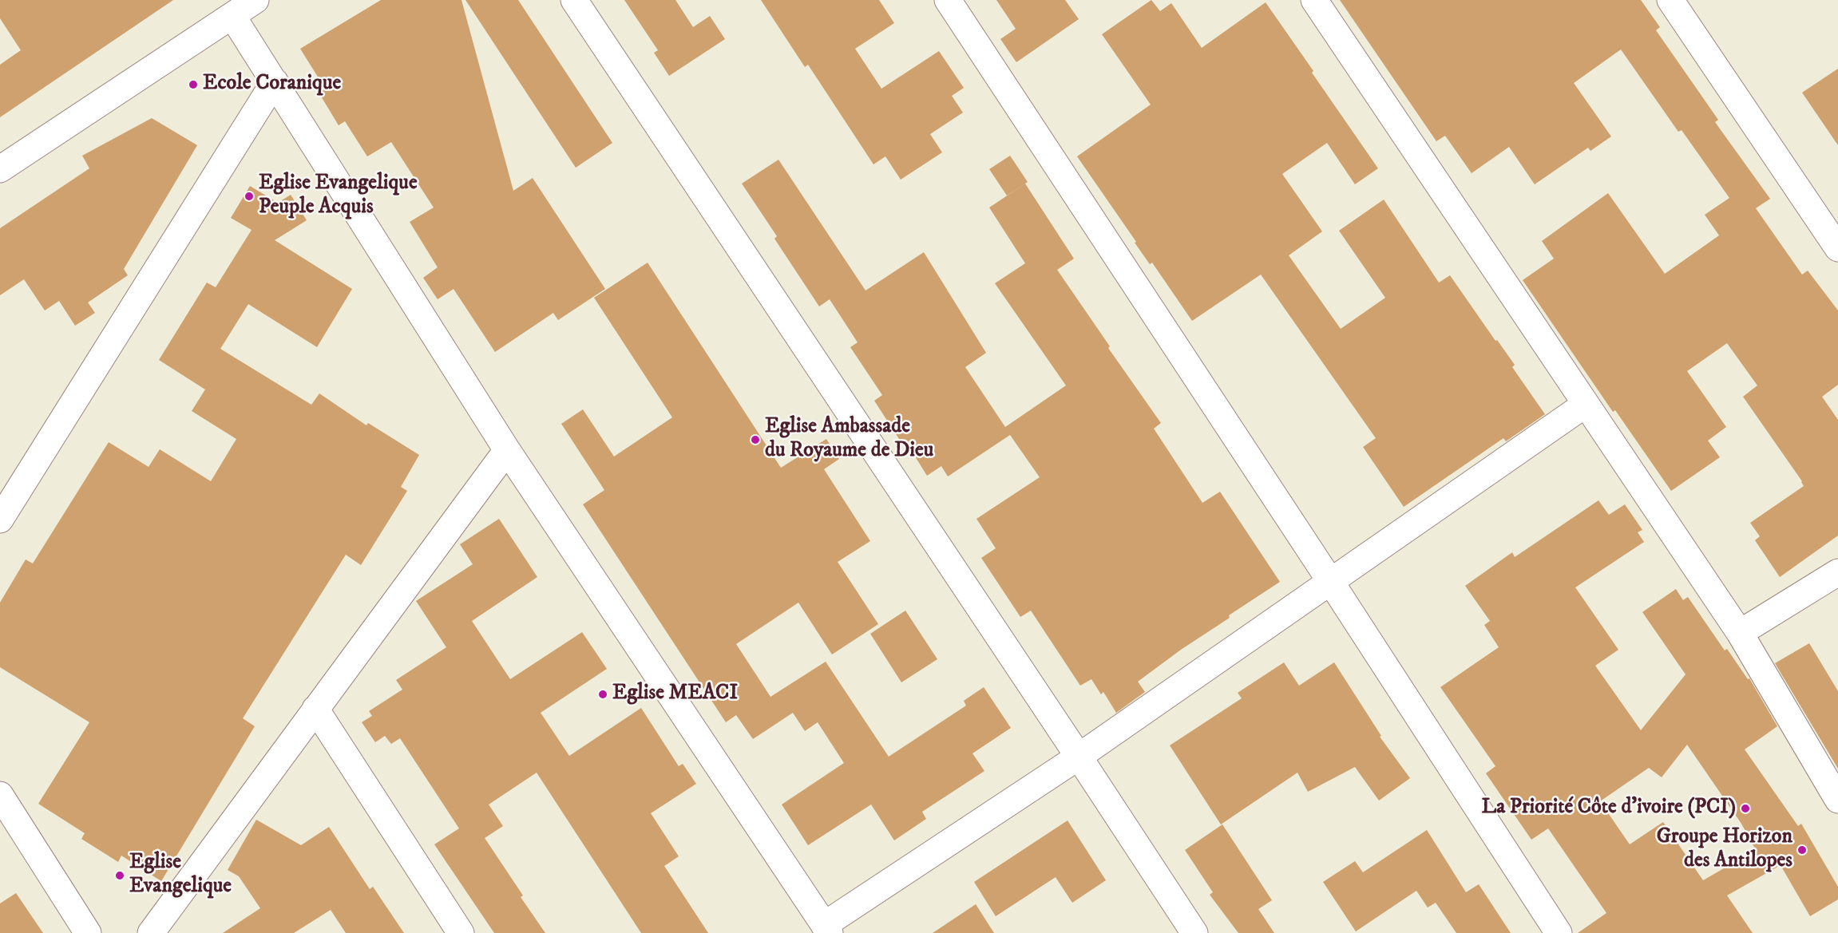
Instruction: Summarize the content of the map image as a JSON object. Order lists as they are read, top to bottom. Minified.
{"places":["Ecole Coranique","Eglise Evangelique Peuple Acquis","Eglise Ambassade du Royaume de Dieu","Eglise MEACI","La Priorité Côte d'ivoire (PCI)","Groupe Horizon des Antilopes","Eglise Evangelique"]}
